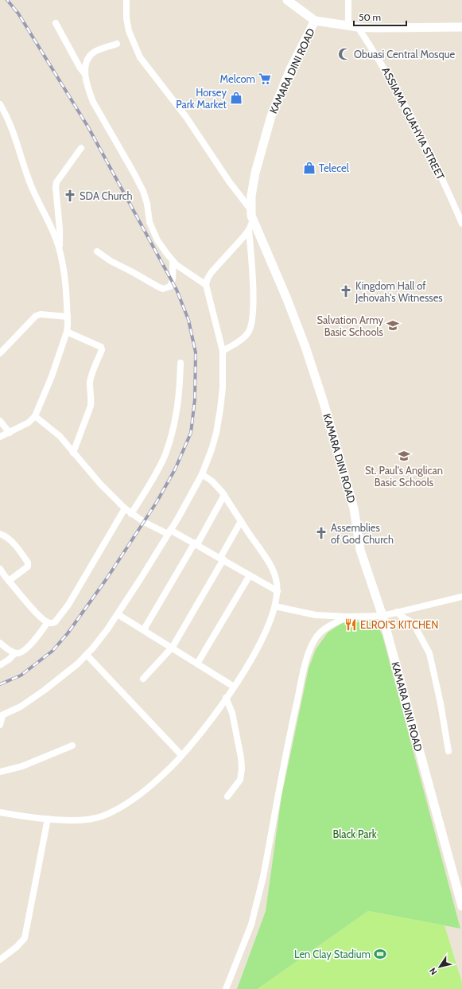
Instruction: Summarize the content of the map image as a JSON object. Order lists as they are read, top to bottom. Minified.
{"streets":{"street":["KAMARA DINI ROAD","ASSIAMA GUAHYIA STREET"]},"parks":["Black Park"],"places":{"mosque":["Obuasi Central Mosque"],"supermarket":["Melcom"],"shop":["Horsey Park Market","Telecel"],"church":["SDA Church","Kingdom Hall of Jehovah's Witnesses","Assemblies of God Church"],"school or university":["Salvation Army Basic Schools","St. Paul's Anglican Basic Schools"],"restaurant":["ELROI'S KITCHEN"],"sports":["Len Clay Stadium"]},"scale_bar":"50 m","north":"bottom left"}
